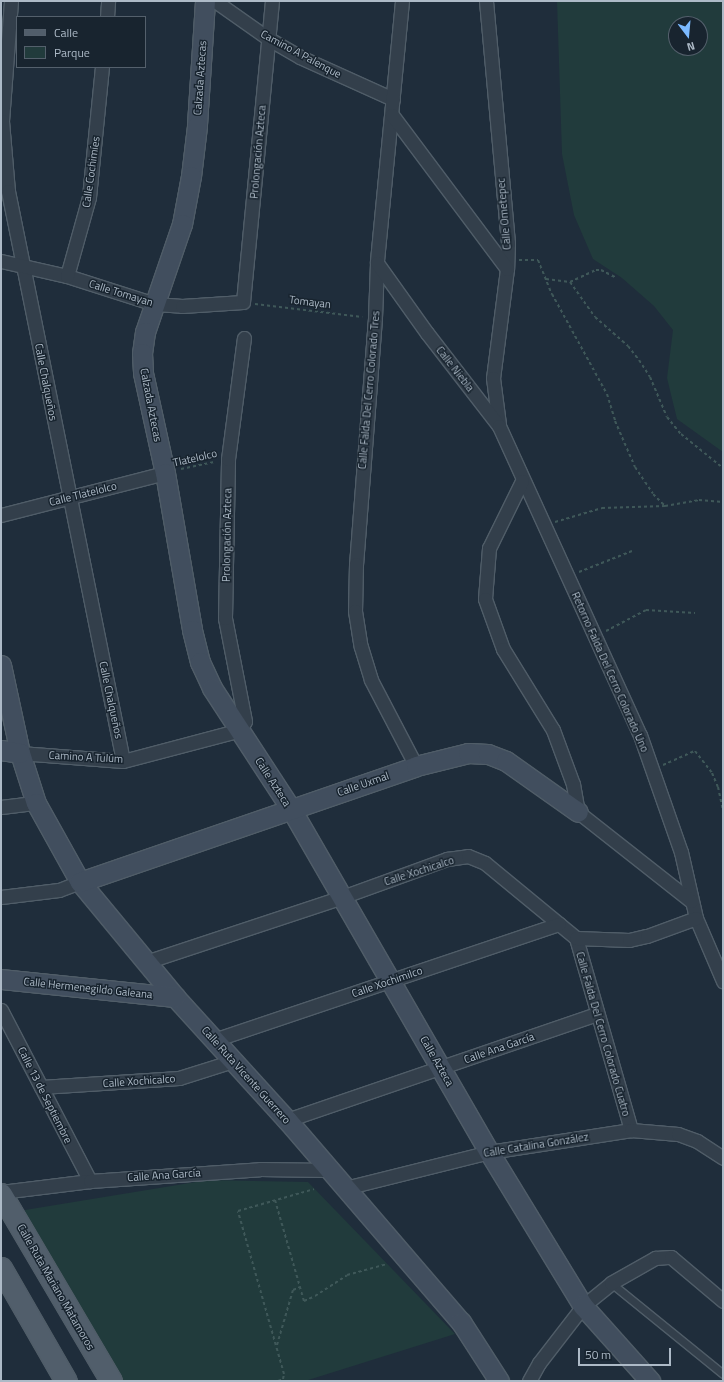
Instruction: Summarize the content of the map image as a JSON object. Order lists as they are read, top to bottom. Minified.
{"streets":{"main road":["Calle Ruta Mariano Matamoros"],"street":["Camino A Palenque","Calzada Aztecas","Prolongación Azteca","Calle Cochimíes","Calle Ometepec","Calle Tomayan","Calle Niebla","Calle Chalqueños","Calle Falda Del Cerro Colorado Tres","Calle Tlatelolco","Retorno Falda Del Cerro Colorado Uno","Camino A Tulúm","Calle Azteca","Calle Uxmal","Calle Xochicalco","Calle Xochimilco","Calle Hermenegildo Galeana","Calle Falda Del Cerro Colorado Cuatro","Calle Ana García","Calle Ruta Vicente Guerrero","Calle 13 de Septiembre","Calle Catalina González"],"path":["Tomayan","Tlatelolco"]},"crossings":[["Camino A Palenque","Prolongación Azteca"],["Camino A Palenque","Calle Falda Del Cerro Colorado Tres"],["Calzada Aztecas","Prolongación Azteca"],["Calzada Aztecas","Calle Tomayan"],["Calzada Aztecas","Tlatelolco"],["Calzada Aztecas","Calle Tlatelolco"],["Calzada Aztecas","Camino A Tulúm"],["Calzada Aztecas","Calle Azteca"],["Prolongación Azteca","Calle Tomayan"],["Prolongación Azteca","Tomayan"],["Prolongación Azteca","Tlatelolco"],["Prolongación Azteca","Camino A Tulúm"],["Prolongación Azteca","Calle Azteca"],["Calle Cochimíes","Calle Tomayan"],["Calle Ometepec","Calle Niebla"],["Calle Tomayan","Tomayan"],["Calle Tomayan","Calle Chalqueños"],["Tomayan","Calle Falda Del Cerro Colorado Tres"],["Calle Niebla","Calle Falda Del Cerro Colorado Tres"],["Calle Niebla","Retorno Falda Del Cerro Colorado Uno"],["Calle Chalqueños","Calle Tlatelolco"],["Calle Chalqueños","Camino A Tulúm"],["Calle Falda Del Cerro Colorado Tres","Calle Uxmal"],["Tlatelolco","Calle Tlatelolco"],["Retorno Falda Del Cerro Colorado Uno","Calle Uxmal"],["Camino A Tulúm","Calle Azteca"],["Camino A Tulúm","Calle Ruta Vicente Guerrero"],["Calle Azteca","Calle Uxmal"],["Calle Azteca","Calle Xochicalco"],["Calle Azteca","Calle Xochimilco"],["Calle Azteca","Calle Ana García"],["Calle Azteca","Calle Catalina González"],["Calle Uxmal","Calle Ruta Vicente Guerrero"],["Calle Xochicalco","Calle Xochimilco"],["Calle Xochicalco","Calle Falda Del Cerro Colorado Cuatro"],["Calle Xochicalco","Calle Ruta Vicente Guerrero"],["Calle Xochicalco","Calle 13 de Septiembre"],["Calle Xochimilco","Calle Ruta Vicente Guerrero"],["Calle Hermenegildo Galeana","Calle Ruta Vicente Guerrero"],["Calle Falda Del Cerro Colorado Cuatro","Calle Ana García"],["Calle Falda Del Cerro Colorado Cuatro","Calle Catalina González"],["Calle Ana García","Calle Ruta Vicente Guerrero"],["Calle Ana García","Calle 13 de Septiembre"],["Calle Ana García","Calle Ruta Mariano Matamoros"],["Calle Ruta Vicente Guerrero","Calle Catalina González"]],"legend":["Calle","Parque"],"scale_bar":"50 m","north":"bottom"}
